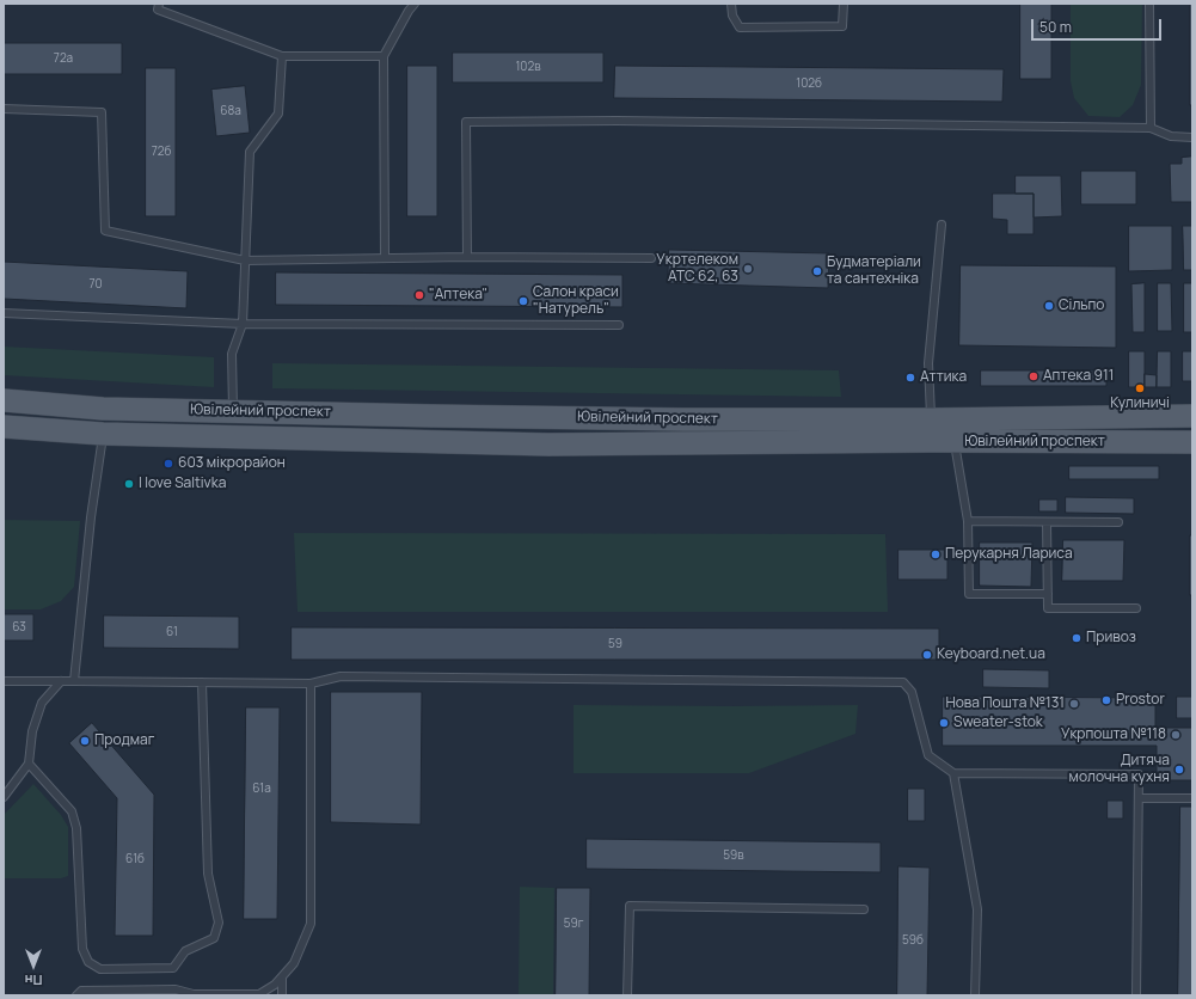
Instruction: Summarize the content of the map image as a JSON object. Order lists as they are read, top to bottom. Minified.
{"streets":{"main road":["Ювілейний проспект"]},"places":["Укртелеком АТС 62, 63","Будматеріали та сантехніка","\"Аптека\"","Салон краси \"Натурель\"","Сільпо","Аптека 911","Аттика","Кулиничі","603 мікрорайон","I love Saltivka","Перукарня Лариса","Привоз","Keyboard.net.ua","Prostor","Нова Пошта №131","Sweater-stok","Укрпошта №118","Продмаг","Дитяча молочна кухня"],"house_numbers":["72а","102в","102б","68а","72б","70","63","61","59","61а","59в","61б","59г","59б"],"scale_bar":"50 m","north":"bottom"}
